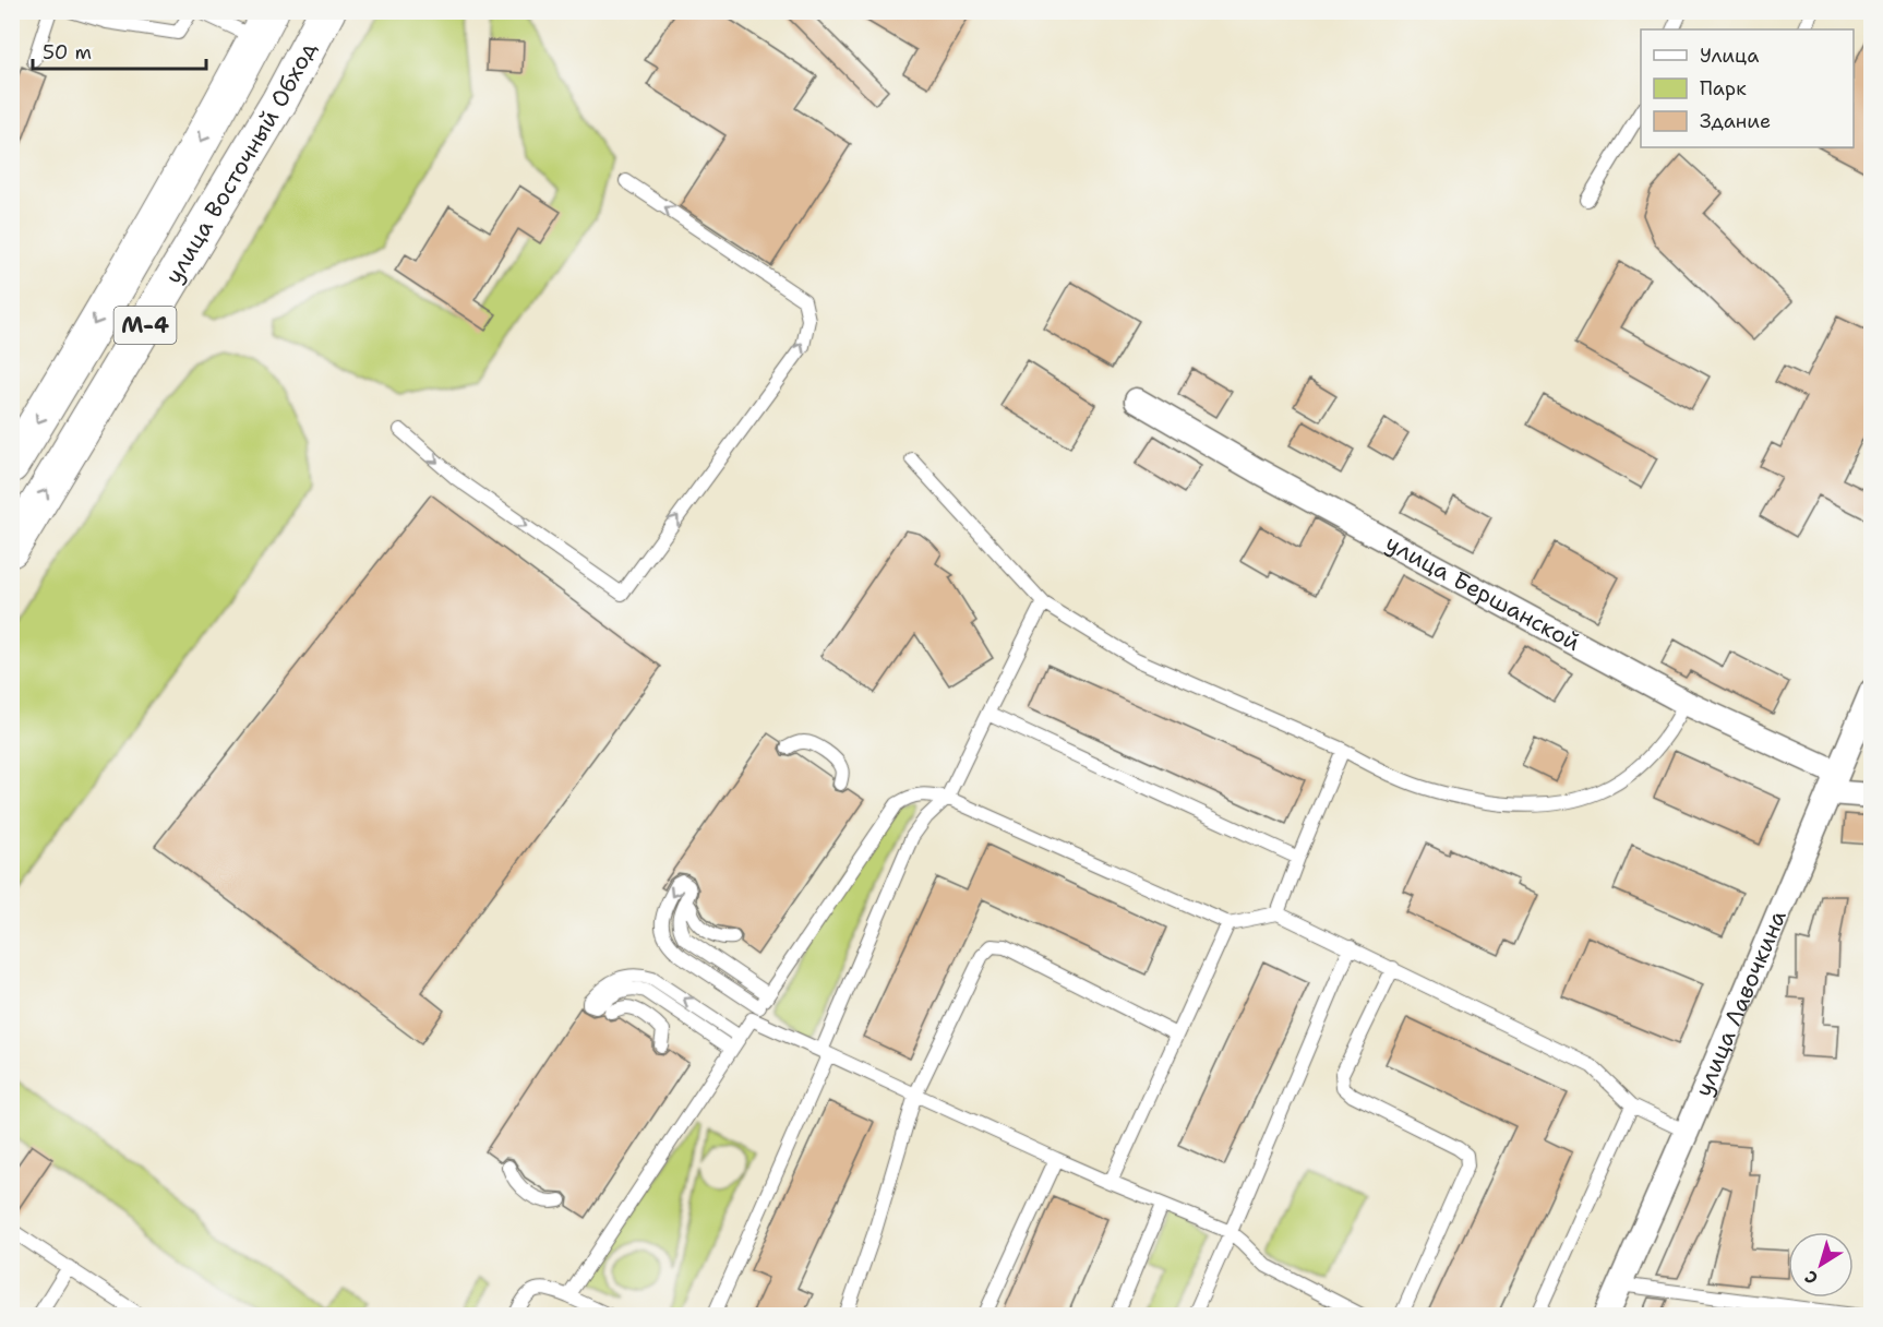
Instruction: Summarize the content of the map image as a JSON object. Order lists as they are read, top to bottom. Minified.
{"streets":{"highway":["улица Восточный Обход","М-4"],"street":["улица Бершанской","улица Лавочкина"]},"crossings":[["улица Бершанской","улица Лавочкина"]],"legend":["Улица","Парк","Здание"],"scale_bar":"50 m","north":"bottom left"}
